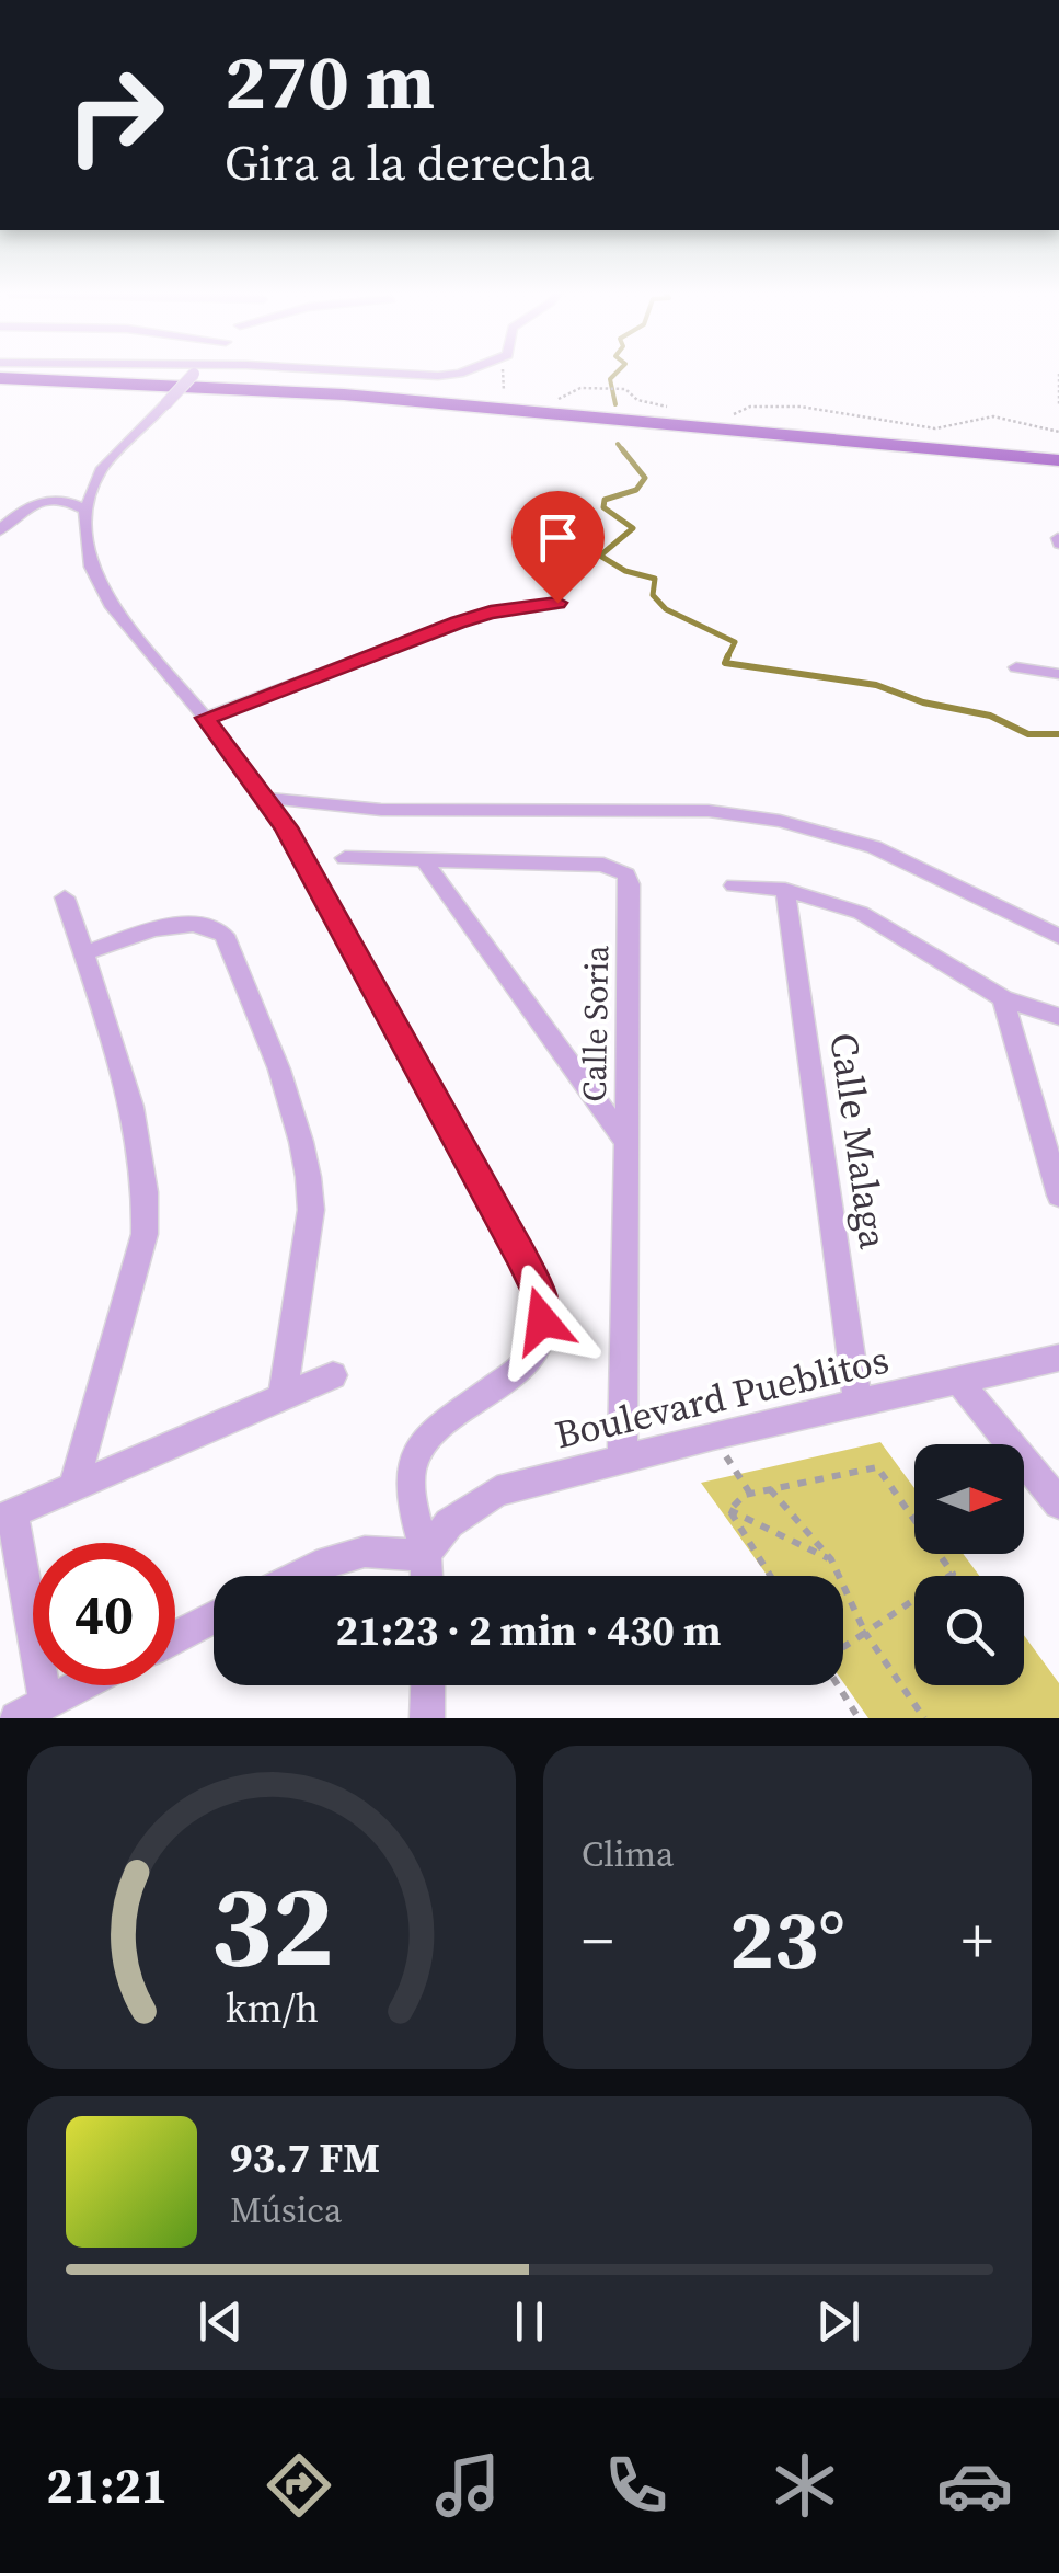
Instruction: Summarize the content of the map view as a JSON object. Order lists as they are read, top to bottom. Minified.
{"streets":{"street":["Calle Soria","Calle Malaga","Boulevard Pueblitos"]},"crossings":[["Calle Soria","Boulevard Pueblitos"],["Calle Malaga","Boulevard Pueblitos"]],"north":"right","page":{"turn":["270 m","Gira a la derecha"],"limit":"40","trip":"21:23 · 2 min · 430 m","tile":"Clima","heat":["−","23°","+"],"song":["93.7 FM","Música"],"tabs":"21:21","gauge":["32","km/h"]}}
